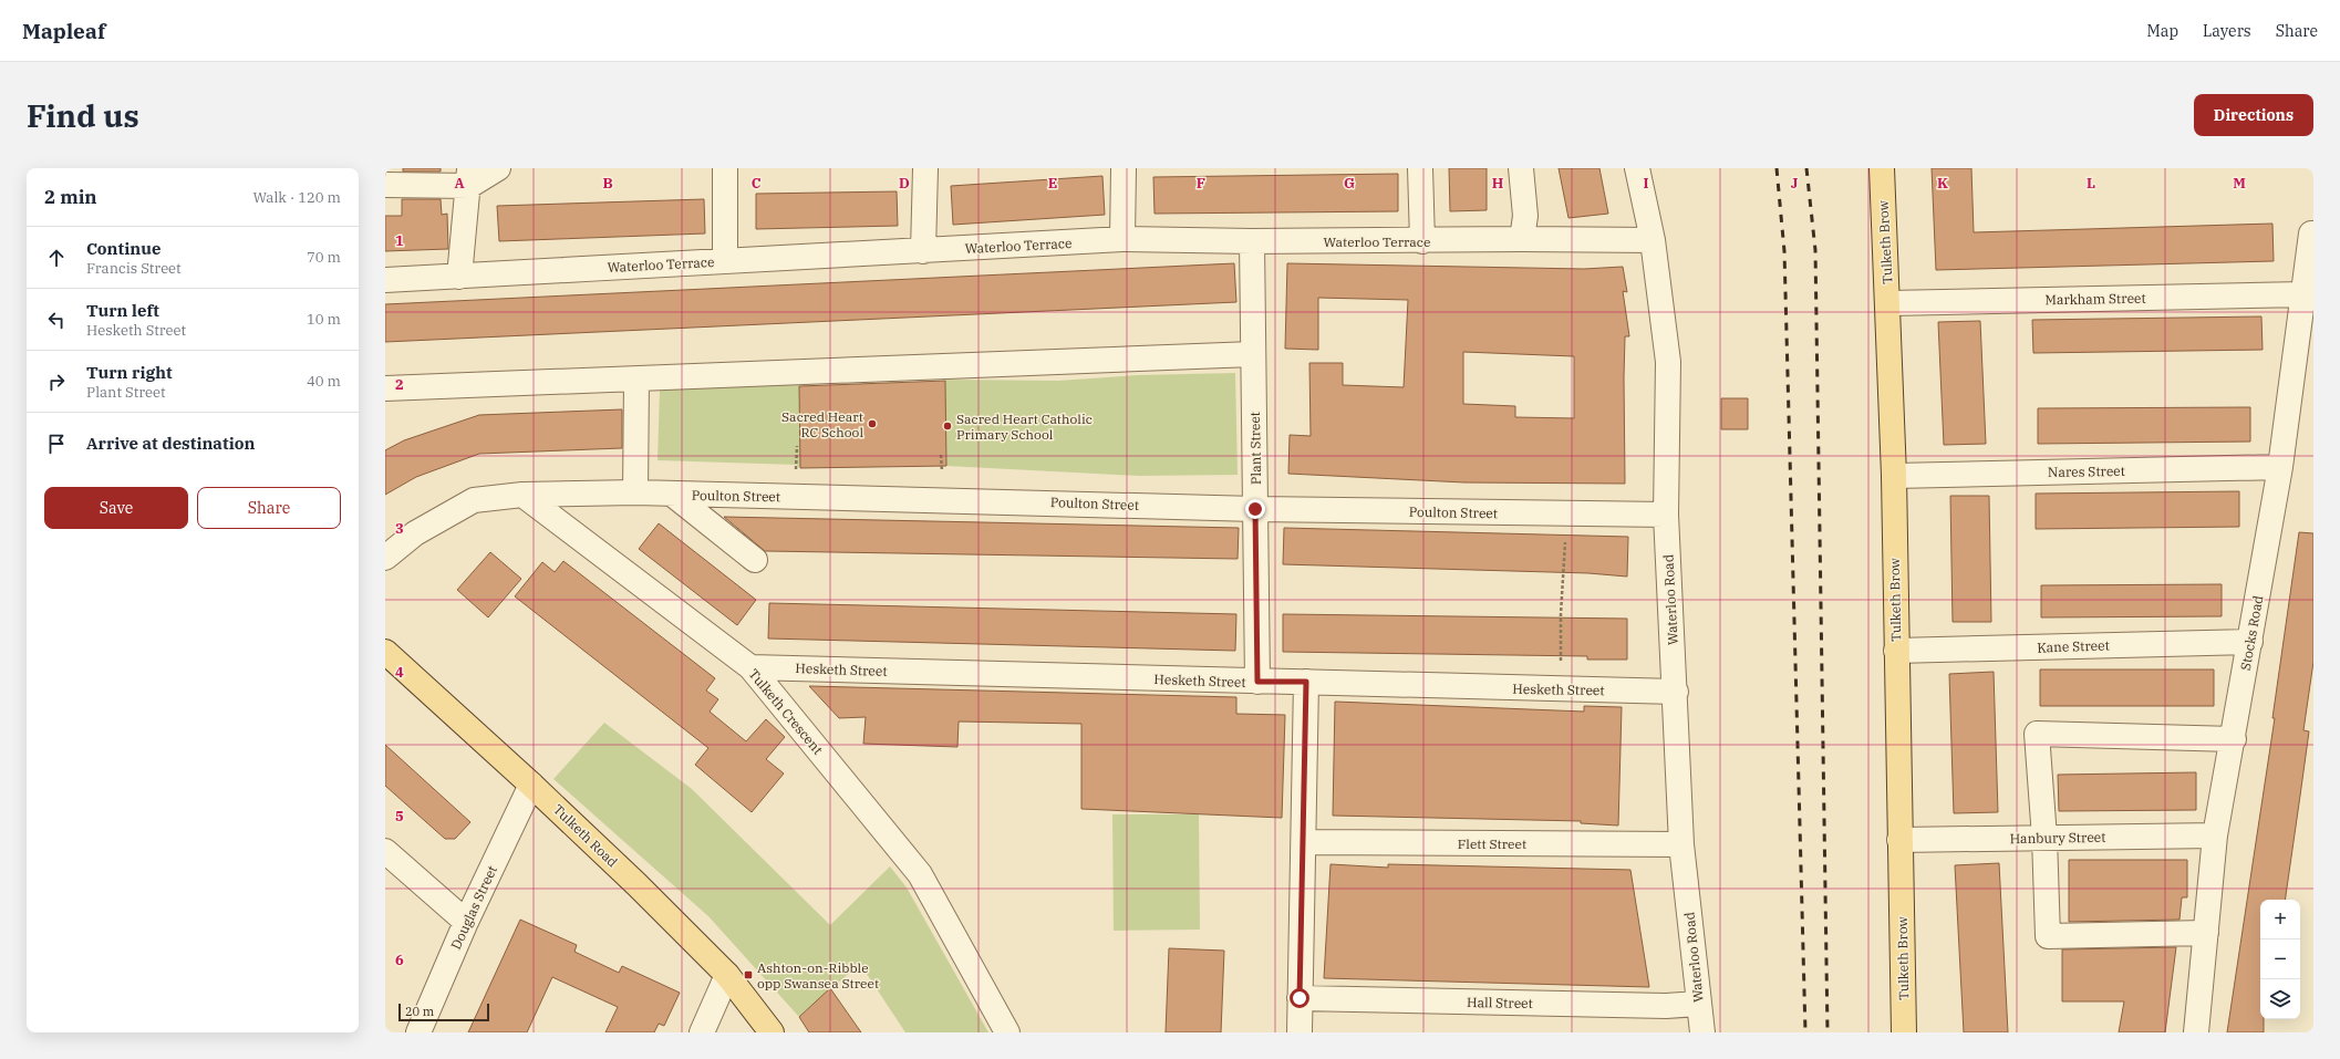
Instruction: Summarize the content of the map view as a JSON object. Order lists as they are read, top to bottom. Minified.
{"streets":{"main road":["Tulketh Brow","Tulketh Road"],"street":["Waterloo Terrace","Markham Street","Plant Street","Nares Street","Poulton Street","Waterloo Road","Stocks Road","Kane Street","Hesketh Street","Tulketh Crescent","Hanbury Street","Flett Street","Douglas Street","Hall Street"]},"crossings":[["Waterloo Terrace","Plant Street"],["Waterloo Terrace","Waterloo Road"],["Tulketh Brow","Markham Street"],["Tulketh Brow","Nares Street"],["Tulketh Brow","Kane Street"],["Tulketh Brow","Hanbury Street"],["Markham Street","Stocks Road"],["Plant Street","Poulton Street"],["Plant Street","Hesketh Street"],["Nares Street","Stocks Road"],["Poulton Street","Waterloo Road"],["Poulton Street","Tulketh Crescent"],["Waterloo Road","Hesketh Street"],["Waterloo Road","Flett Street"],["Waterloo Road","Hall Street"],["Stocks Road","Kane Street"],["Stocks Road","Hanbury Street"],["Hesketh Street","Tulketh Crescent"],["Tulketh Road","Douglas Street"]],"places":{"other":["Sacred Heart RC School","Sacred Heart Catholic Primary School"],"transit":["Ashton-on-Ribble opp Swansea Street"]},"scale_bar":"20 m","page":{"header":"Mapleaf","nav":["Map","Layers","Share"],"buttons":["Directions",["Save","Share"]],"title":"Find us","heading":["2 min","Walk · 120 m"],"list":[["Continue","Francis Street","70 m"],["Turn left","Hesketh Street","10 m"],["Turn right","Plant Street","40 m"],"Arrive at destination"],"map_buttons":["+","−"],"scale":"20 m"},"grid":{"columns":["A","B","C","D","E","F","G","H","I","J","K","L","M"],"rows":["1","2","3","4","5","6"]}}
